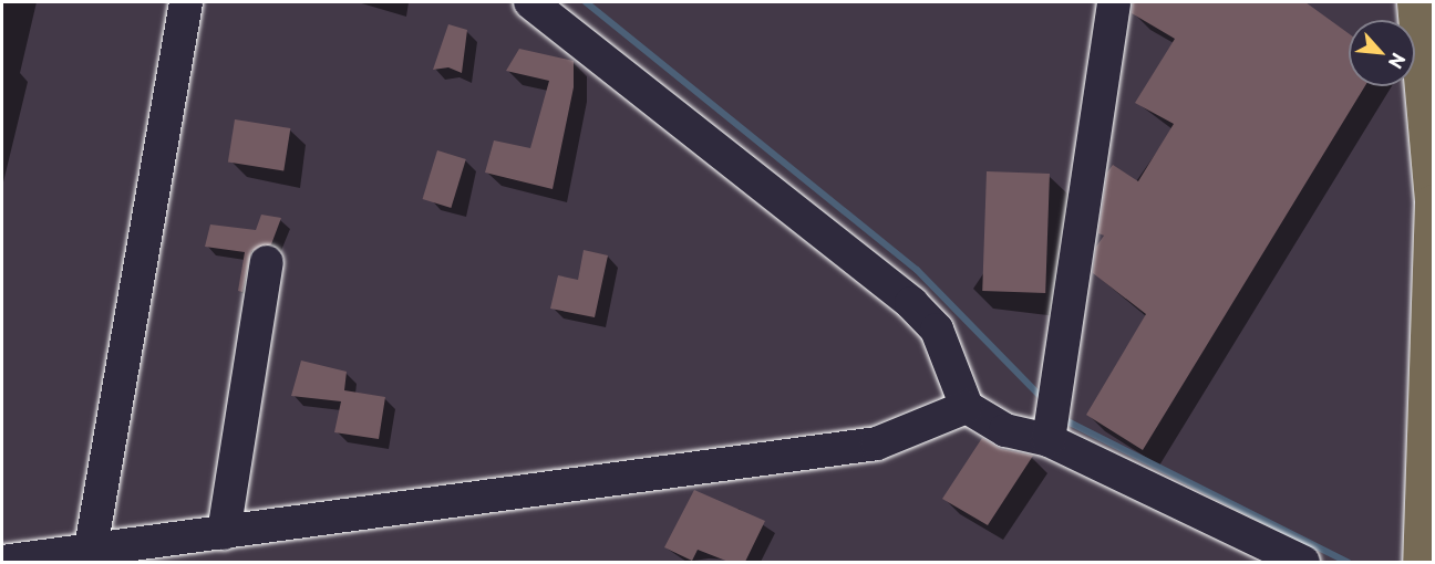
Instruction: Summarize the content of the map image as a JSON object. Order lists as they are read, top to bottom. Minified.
{"north":"bottom right"}
